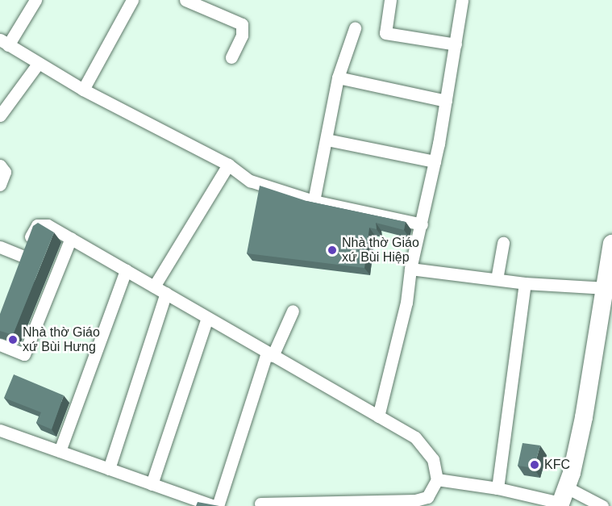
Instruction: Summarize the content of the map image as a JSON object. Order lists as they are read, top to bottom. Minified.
{"places":["Nhà thờ Giáo xứ Bùi Hiệp","Nhà thờ Giáo xứ Bùi Hưng","KFC"]}
